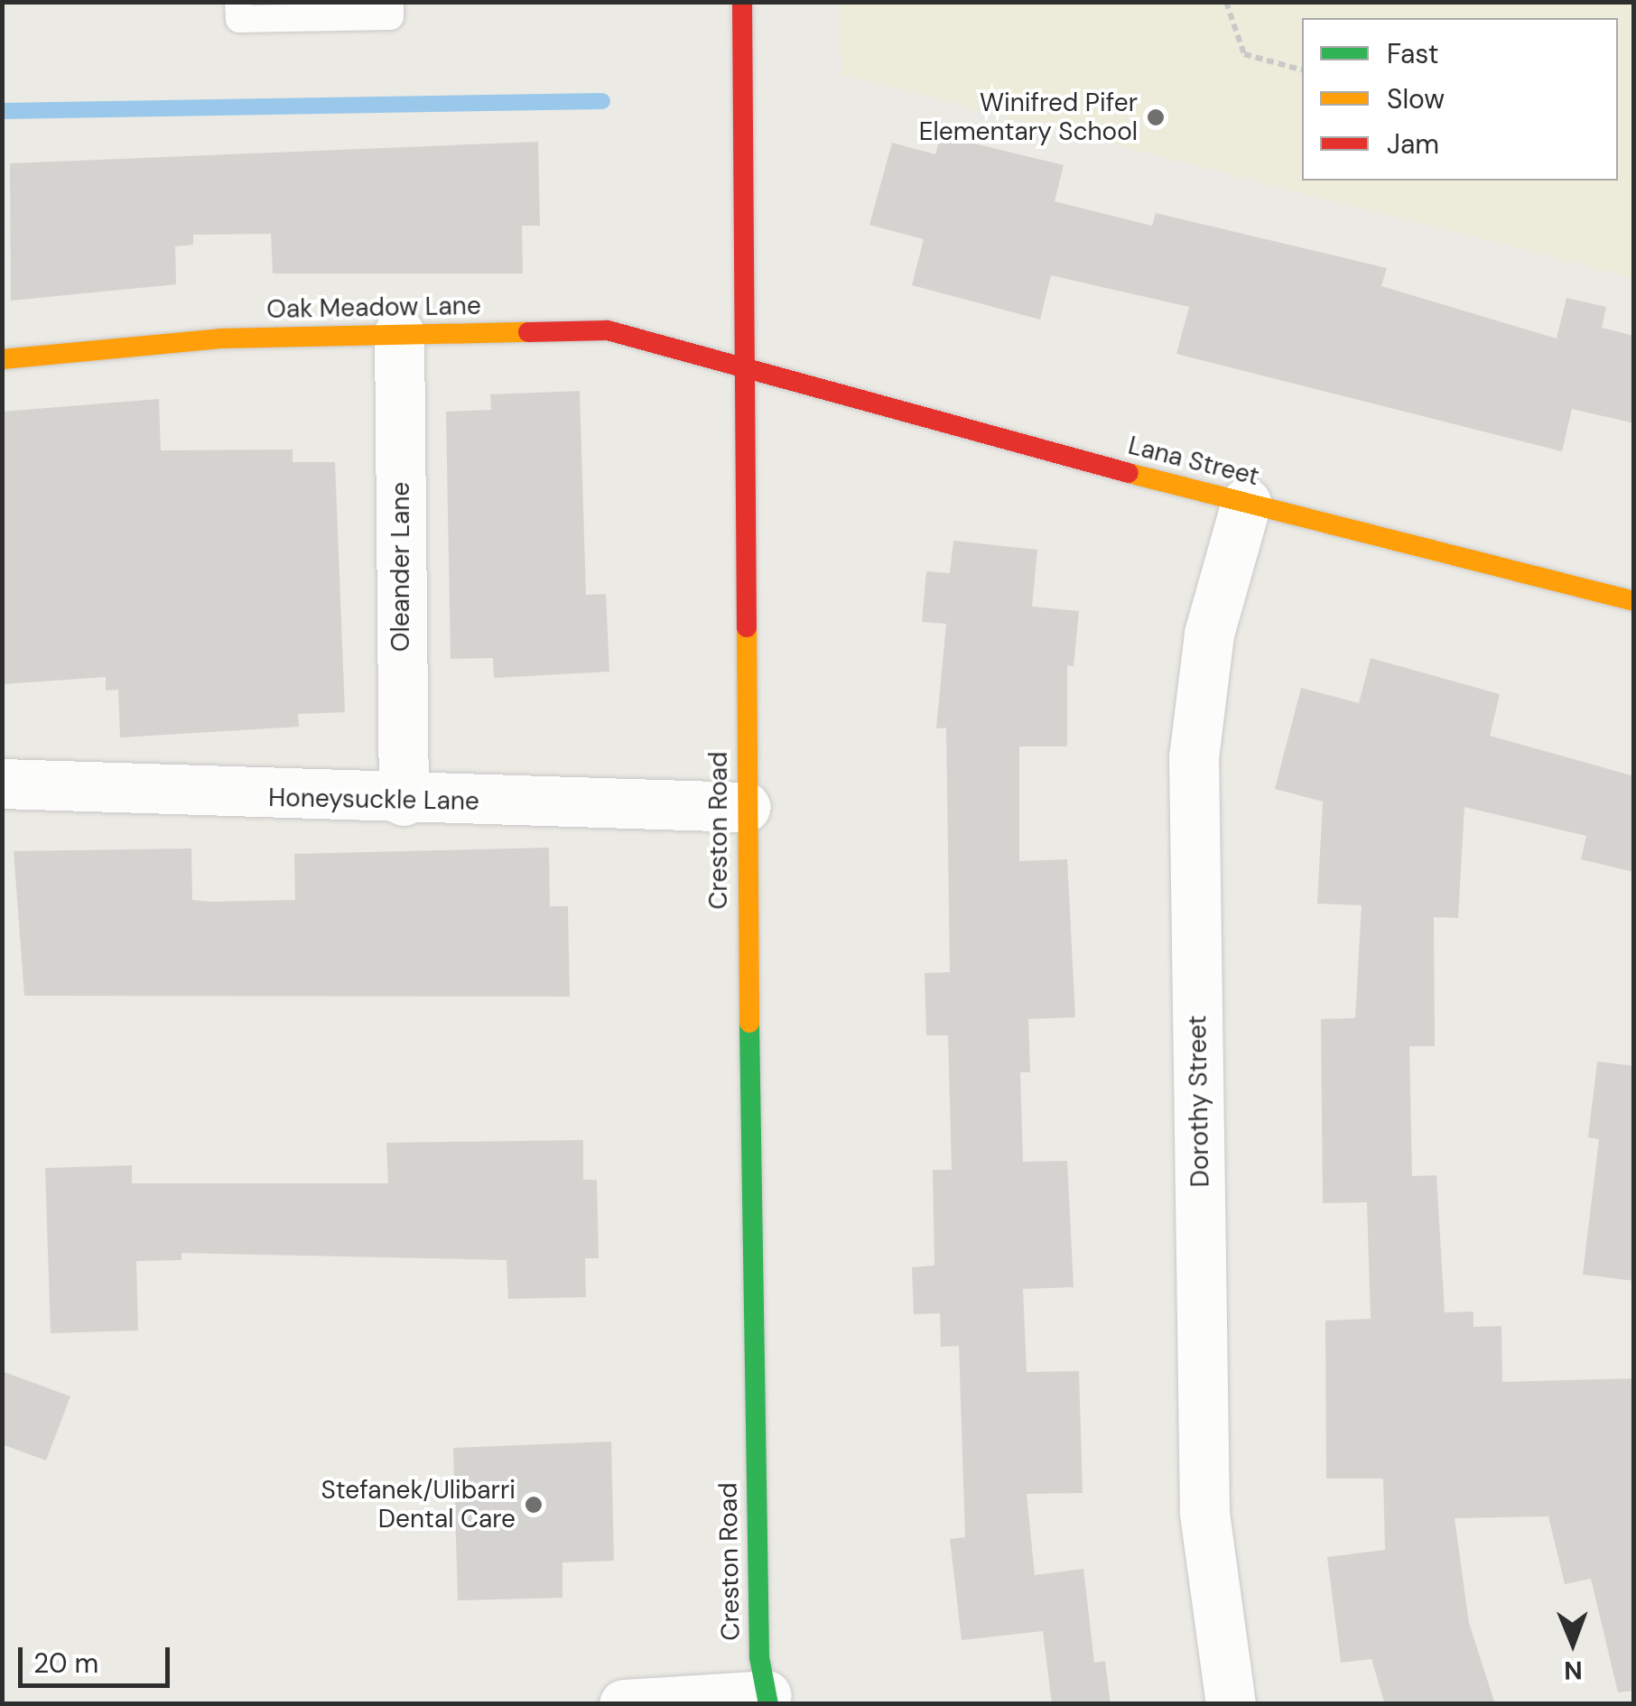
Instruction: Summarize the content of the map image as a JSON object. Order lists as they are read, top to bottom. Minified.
{"streets":{"street":["Oak Meadow Lane","Lana Street","Oleander Lane","Honeysuckle Lane","Creston Road","Dorothy Street"]},"crossings":[["Oak Meadow Lane","Lana Street"],["Oak Meadow Lane","Oleander Lane"],["Oak Meadow Lane","Creston Road"],["Lana Street","Creston Road"],["Lana Street","Dorothy Street"],["Oleander Lane","Honeysuckle Lane"],["Honeysuckle Lane","Creston Road"]],"places":["Winifred Pifer Elementary School","Stefanek/Ulibarri Dental Care"],"legend":["Fast","Slow","Jam"],"scale_bar":"20 m","north":"bottom"}
